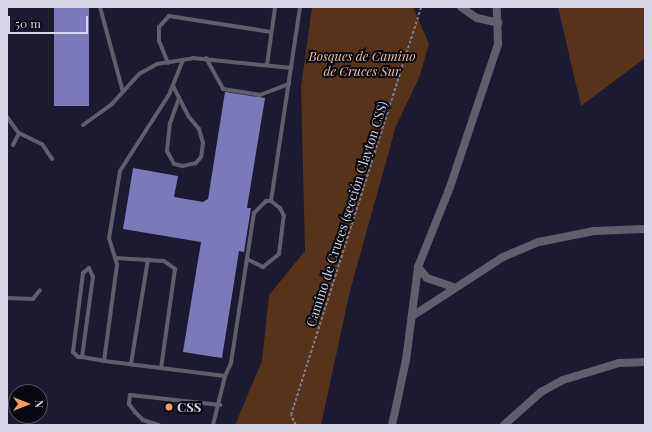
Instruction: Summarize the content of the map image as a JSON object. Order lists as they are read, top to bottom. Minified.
{"streets":{"path":["Camino de Cruces (sección Clayton CSS)"]},"parks":["Bosques de Camino de Cruces Sur"],"places":["CSS"],"scale_bar":"50 m","north":"right"}
